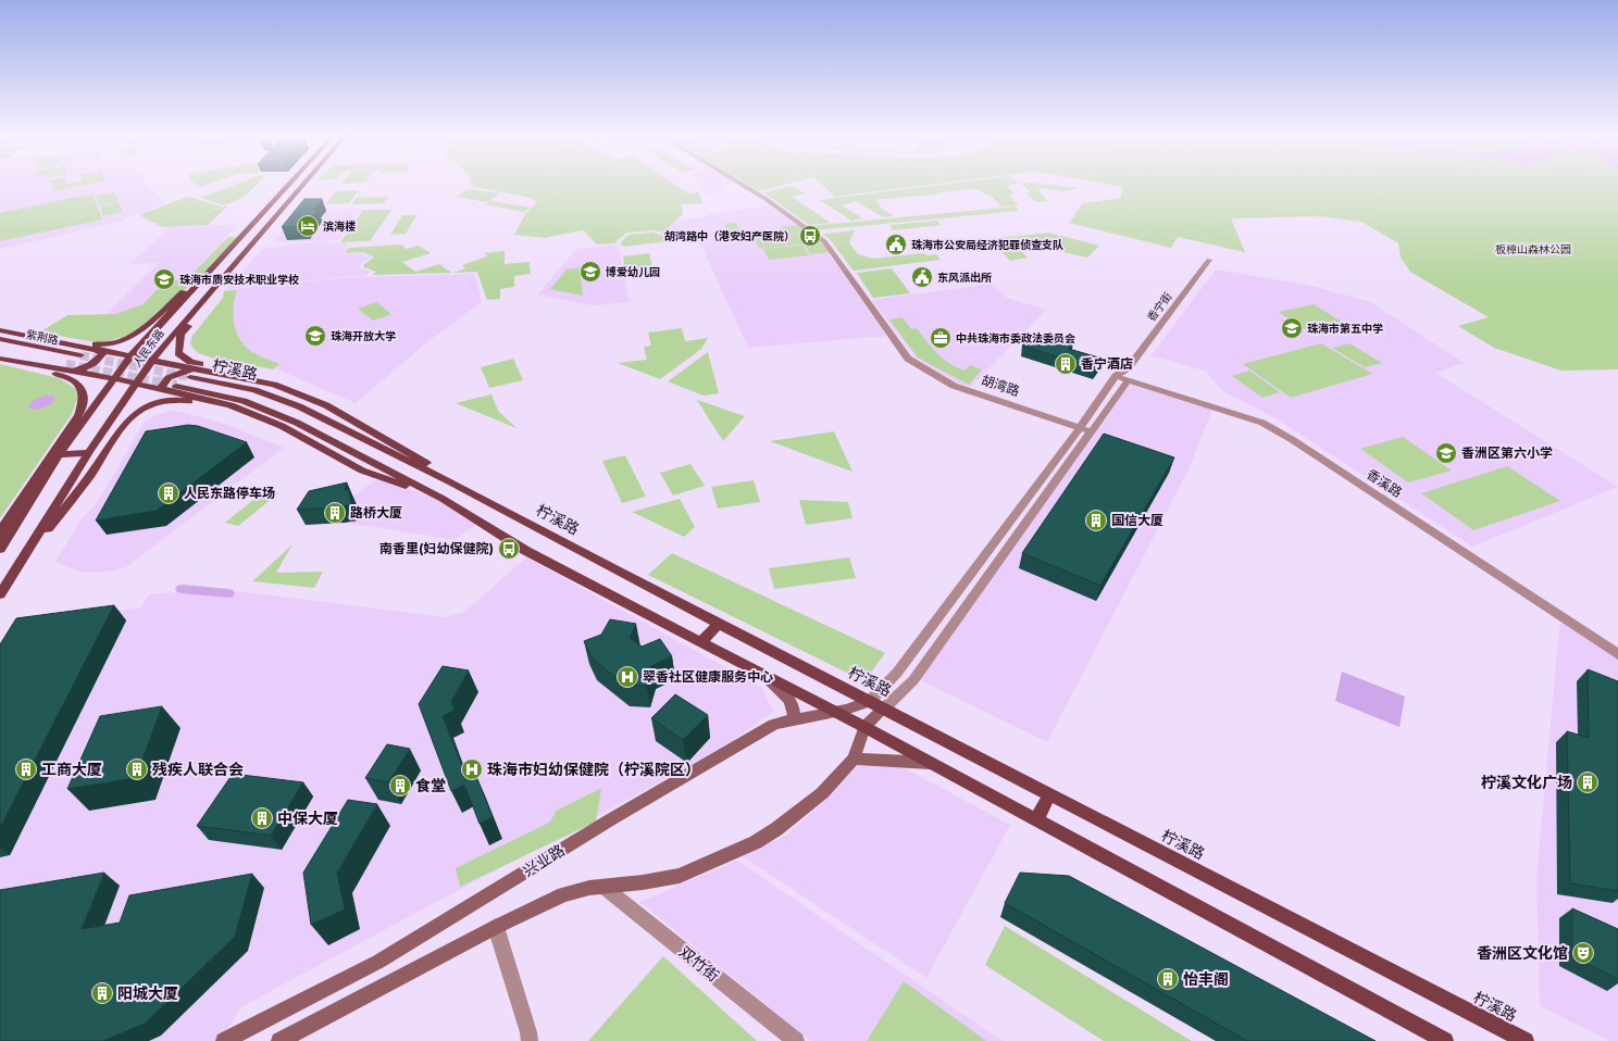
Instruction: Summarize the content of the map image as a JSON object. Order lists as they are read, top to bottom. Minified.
{"streets":{"main road":["紫荆路","人民东路","柠溪路","兴业路"],"street":["香宁街","胡湾路","香溪路","双竹街"]},"crossings":[["香宁街","胡湾路"],["香宁街","香溪路"],["柠溪路","兴业路"]],"parks":["板樟山森林公园"],"places":{"hotel":["滨海楼"],"bus stop":["胡湾路中（港安妇产医院）","南香里(妇幼保健院)"],"public building":["珠海市公安局经济犯罪侦查支队","东风派出所"],"school or university":["博爱幼儿园","珠海市质安技术职业学校","珠海市第五中学","珠海开放大学","香洲区第六小学"],"office":["中共珠海市委政法委员会"],"building":["香宁酒店","人民东路停车场","路桥大厦","国信大厦","工商大厦","残疾人联合会","柠溪文化广场","食堂","中保大厦","怡丰阁","阳城大厦"],"hospital":["翠香社区健康服务中心","珠海市妇幼保健院（柠溪院区）"],"theatre":["香洲区文化馆"]}}
